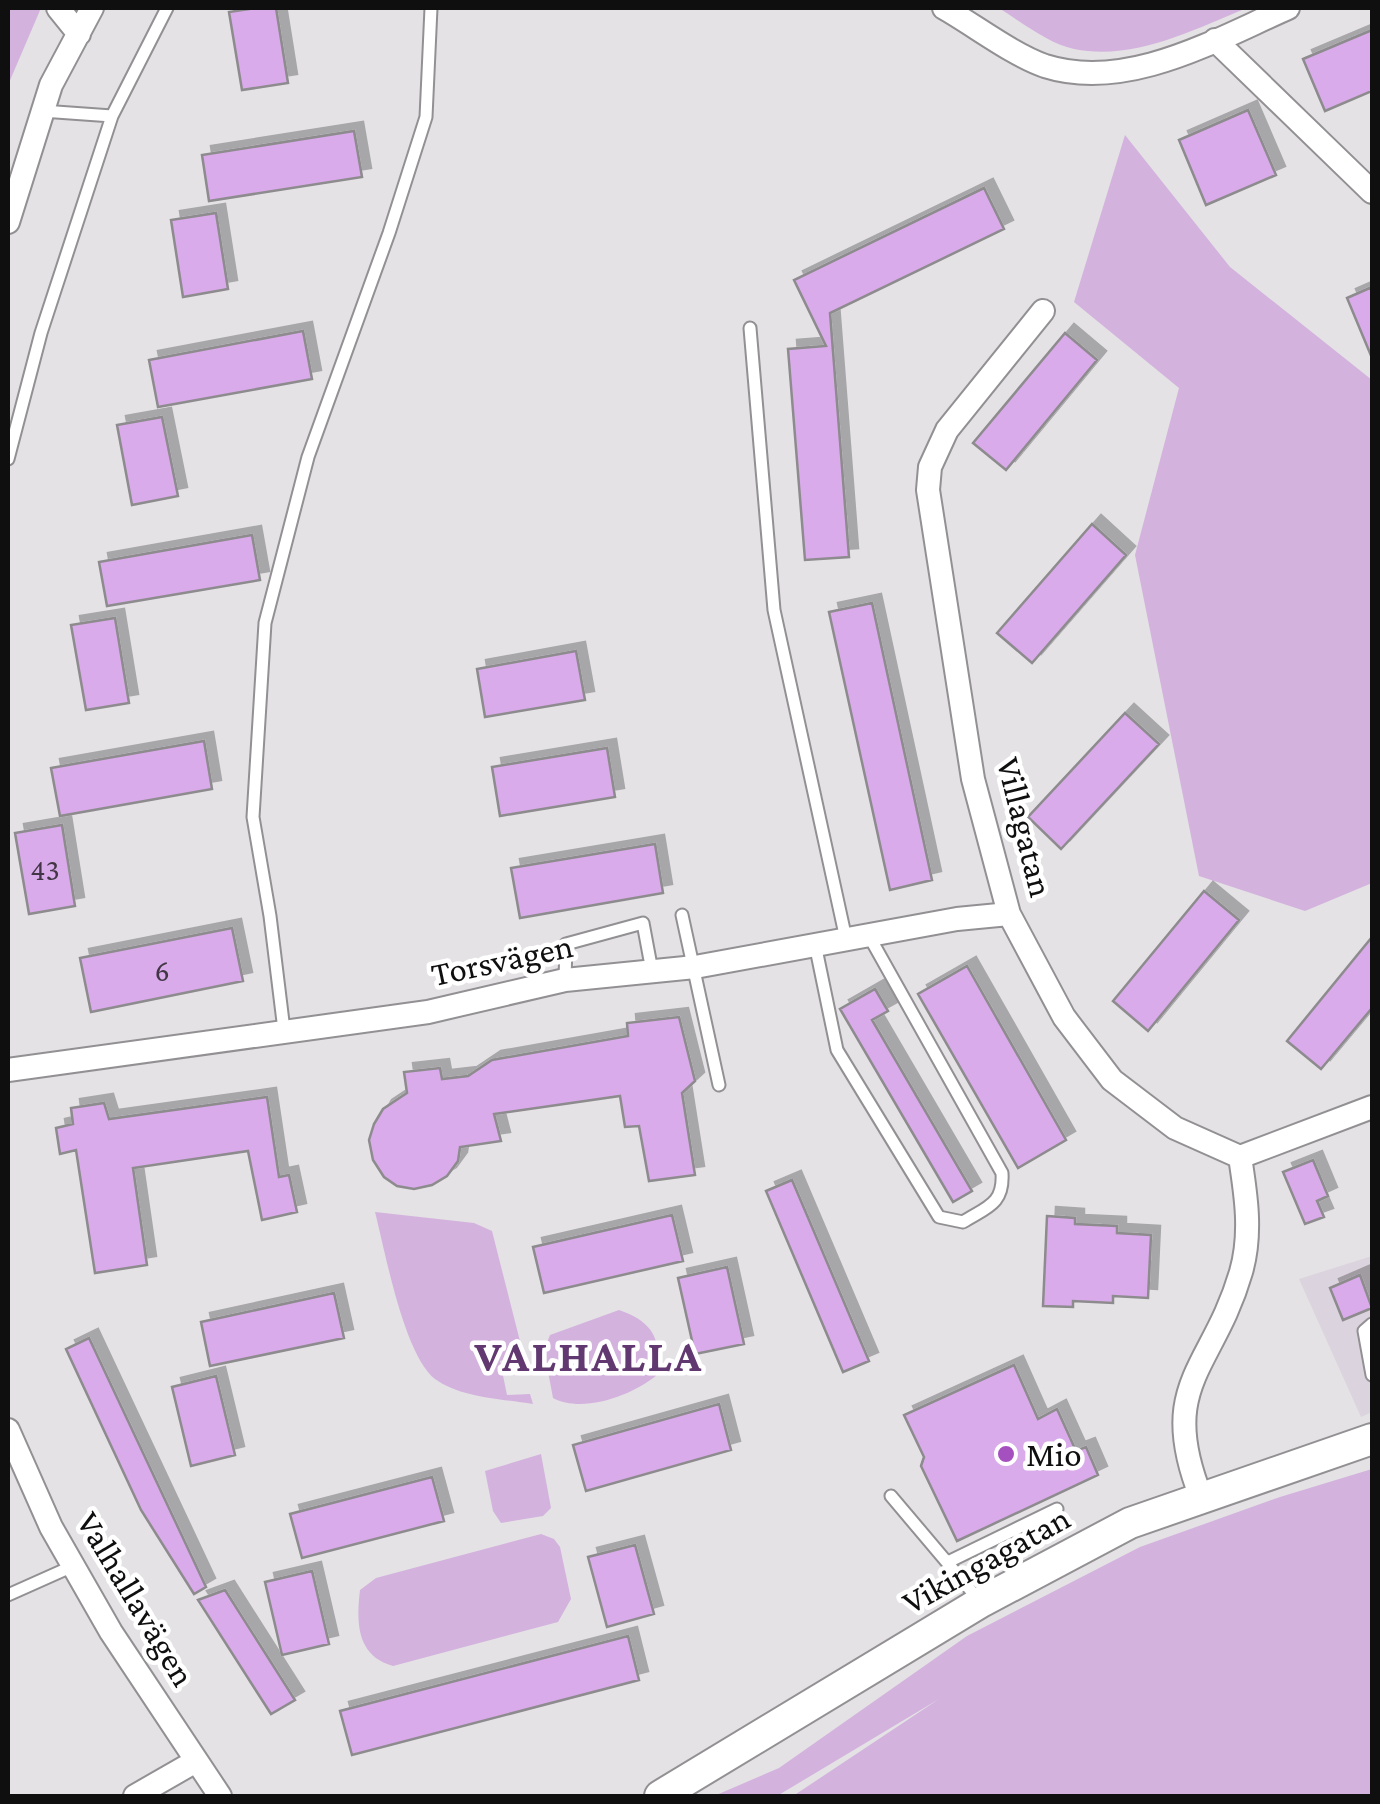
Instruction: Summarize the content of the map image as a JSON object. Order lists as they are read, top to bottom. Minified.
{"streets":{"street":["Villagatan","Torsvägen","Vikingagatan","Valhallavägen"]},"crossings":[["Villagatan","Torsvägen"]],"districts":["VALHALLA"],"places":["Mio"],"house_numbers":["43","6"]}
